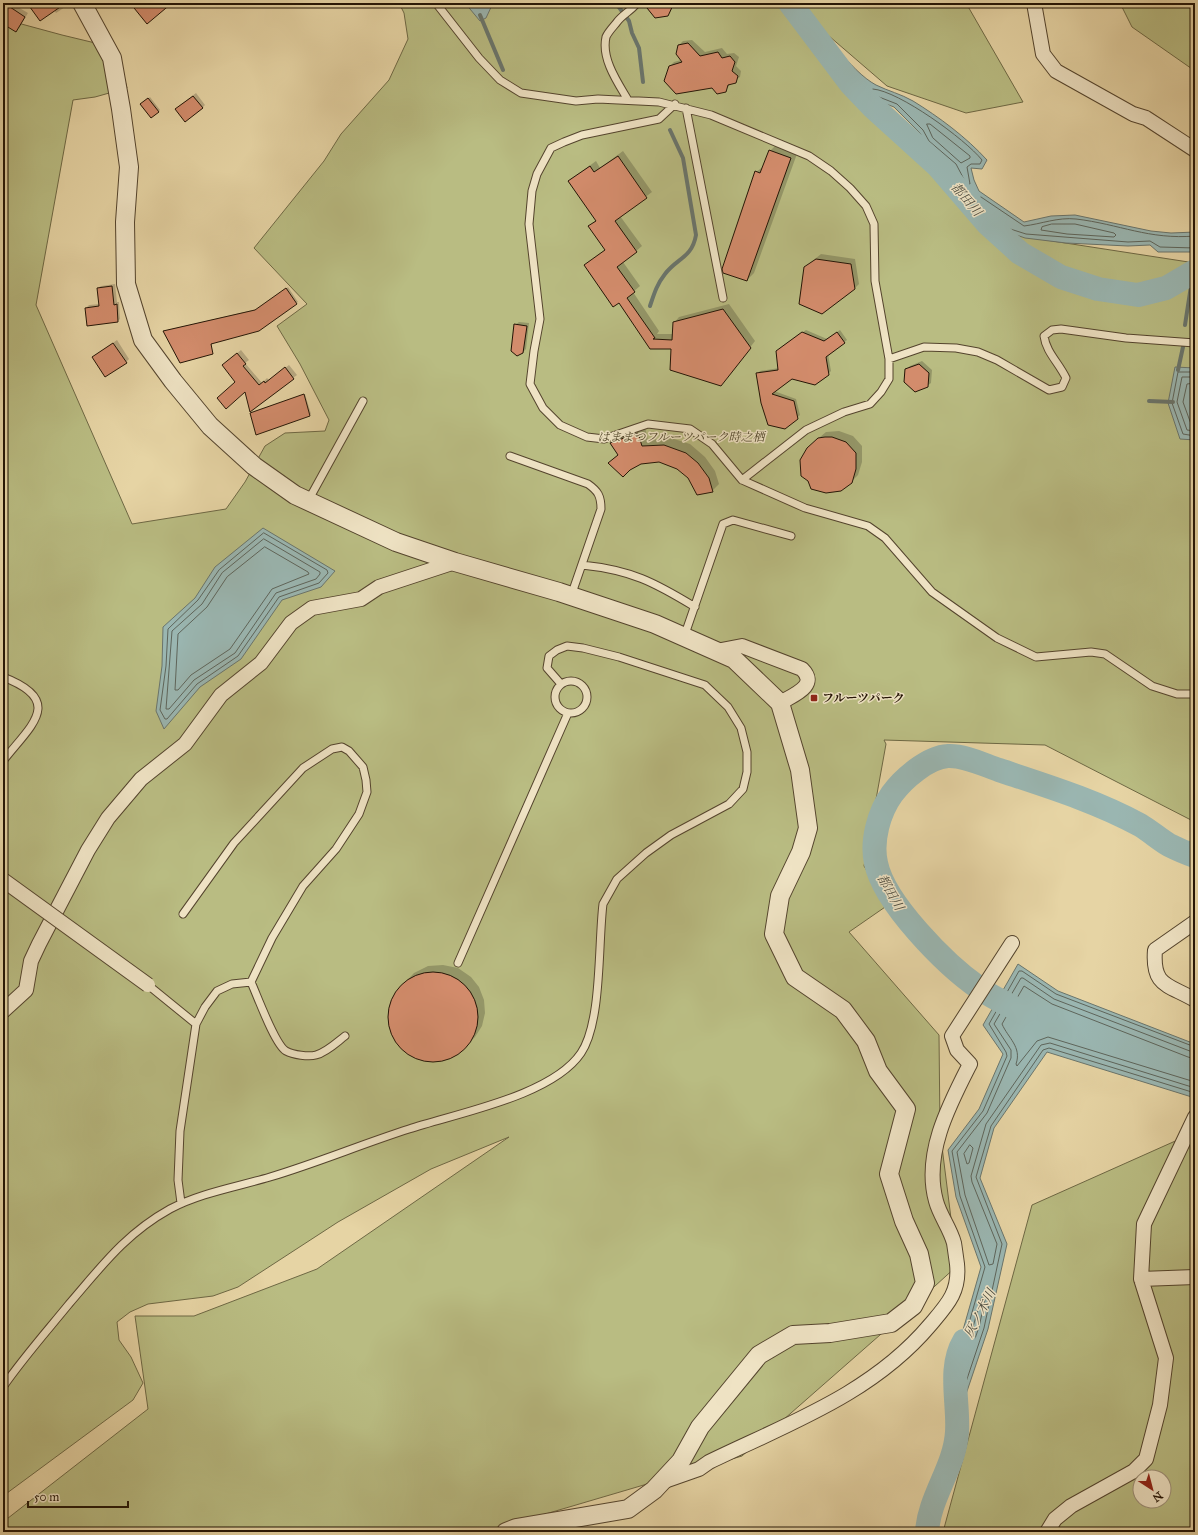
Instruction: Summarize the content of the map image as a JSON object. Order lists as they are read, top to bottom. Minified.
{"water":["都田川","灰ノ木川"],"parks":["はままつフルーツパーク時之栖"],"places":{"transit":["フルーツパーク"]},"scale_bar":"50 m","north":"bottom right"}
